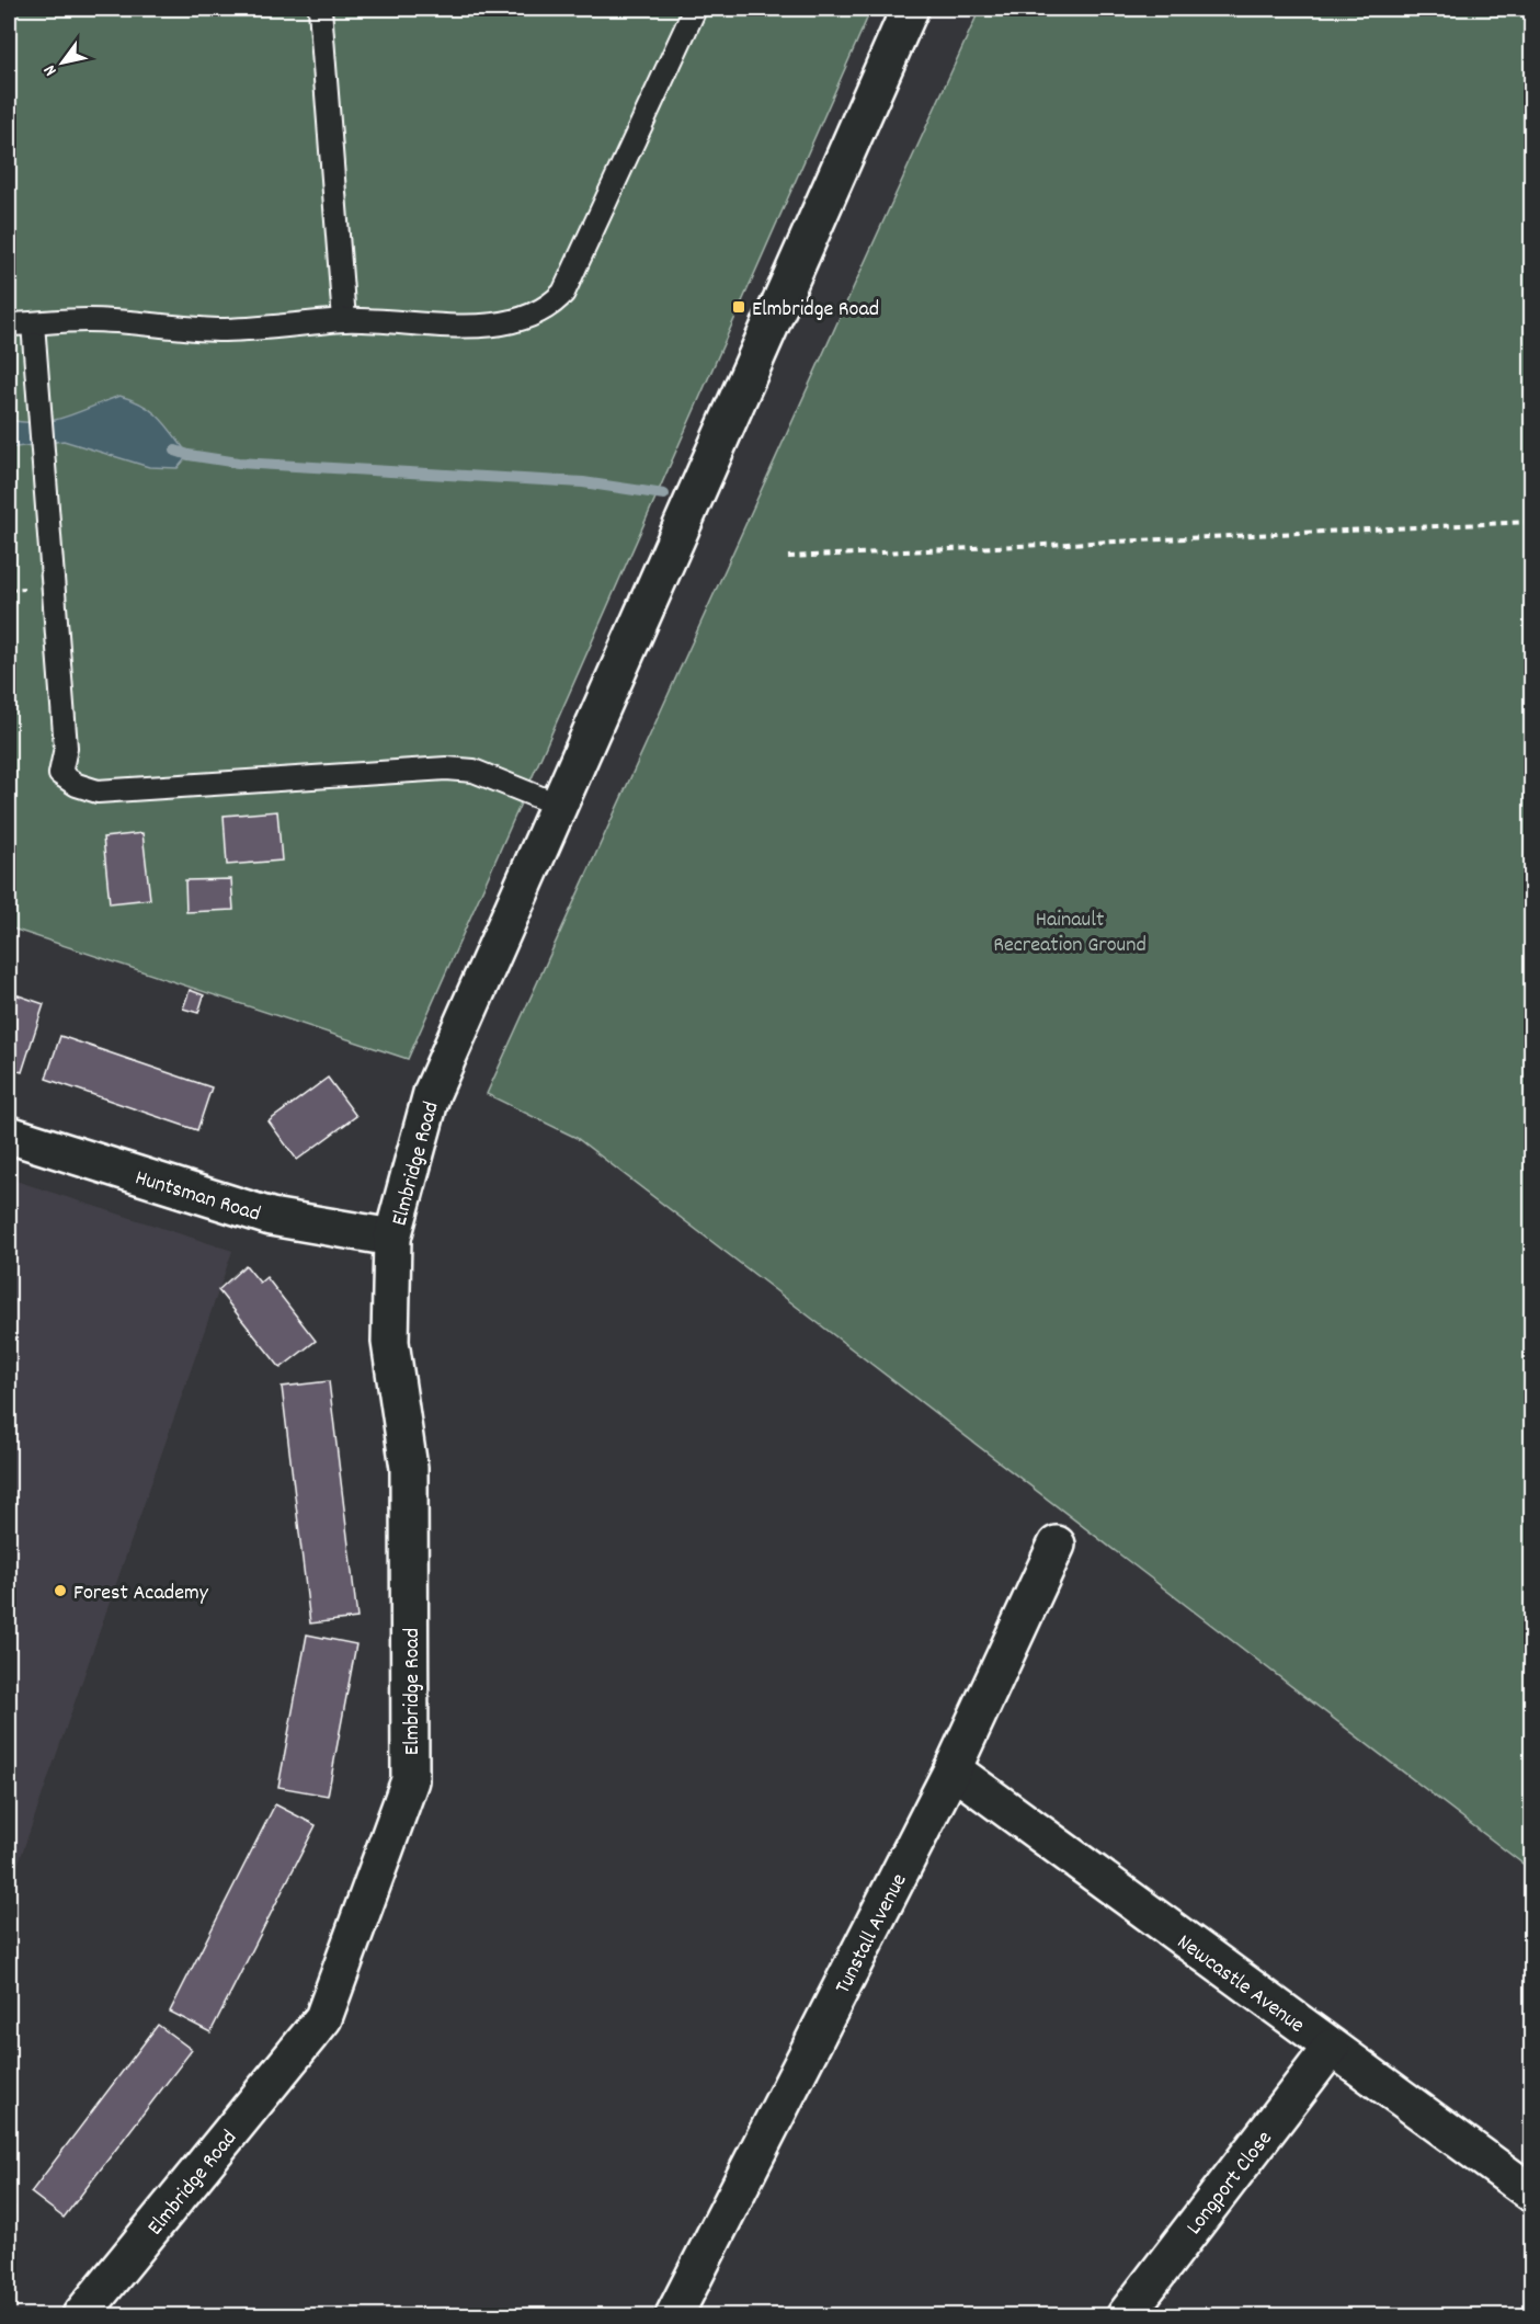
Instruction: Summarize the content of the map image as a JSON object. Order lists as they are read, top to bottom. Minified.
{"streets":{"street":["Elmbridge Road","Huntsman Road","Tunstall Avenue","Newcastle Avenue","Longport Close"]},"crossings":[["Elmbridge Road","Huntsman Road"],["Tunstall Avenue","Newcastle Avenue"],["Newcastle Avenue","Longport Close"]],"parks":["Hainault Recreation Ground"],"places":{"transit":["Elmbridge Road"],"other":["Forest Academy"]},"north":"bottom left"}
